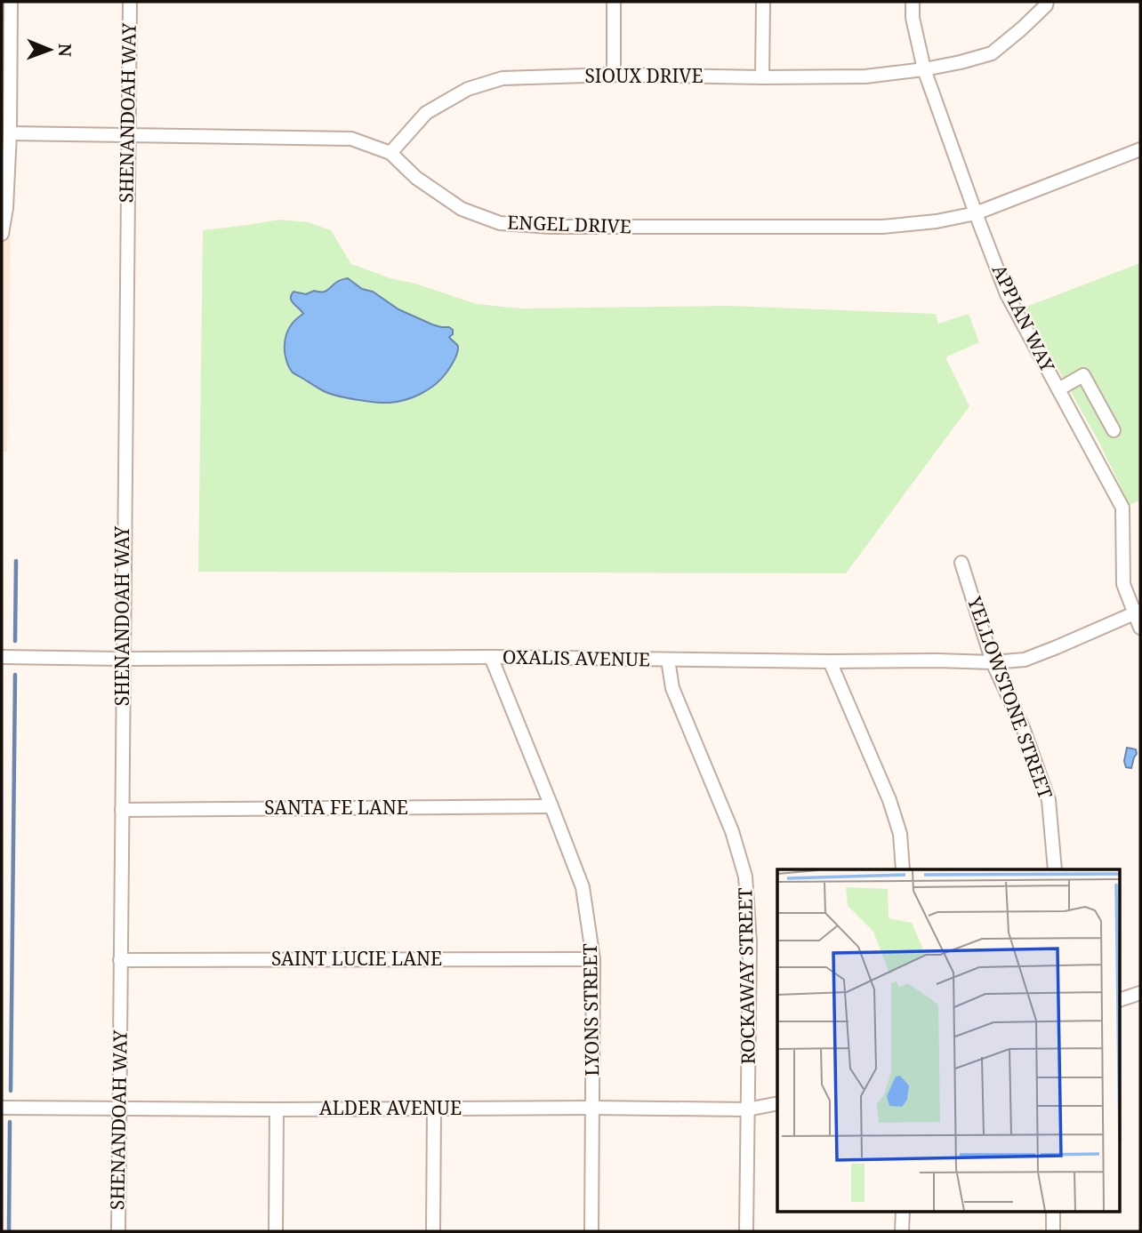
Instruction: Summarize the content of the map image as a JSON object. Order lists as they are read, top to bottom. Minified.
{"streets":{"street":["SIOUX DRIVE","SHENANDOAH WAY","ENGEL DRIVE","APPIAN WAY","OXALIS AVENUE","YELLOWSTONE STREET","SANTA FE LANE","SAINT LUCIE LANE","ROCKAWAY STREET","LYONS STREET","ALDER AVENUE"]},"crossings":[["SIOUX DRIVE","ENGEL DRIVE"],["SIOUX DRIVE","APPIAN WAY"],["SHENANDOAH WAY","ENGEL DRIVE"],["SHENANDOAH WAY","OXALIS AVENUE"],["SHENANDOAH WAY","SANTA FE LANE"],["SHENANDOAH WAY","SAINT LUCIE LANE"],["SHENANDOAH WAY","ALDER AVENUE"],["ENGEL DRIVE","APPIAN WAY"],["APPIAN WAY","OXALIS AVENUE"],["OXALIS AVENUE","YELLOWSTONE STREET"],["OXALIS AVENUE","ROCKAWAY STREET"],["OXALIS AVENUE","LYONS STREET"],["SANTA FE LANE","LYONS STREET"],["SAINT LUCIE LANE","LYONS STREET"],["ROCKAWAY STREET","ALDER AVENUE"],["LYONS STREET","ALDER AVENUE"]],"north":"right"}
